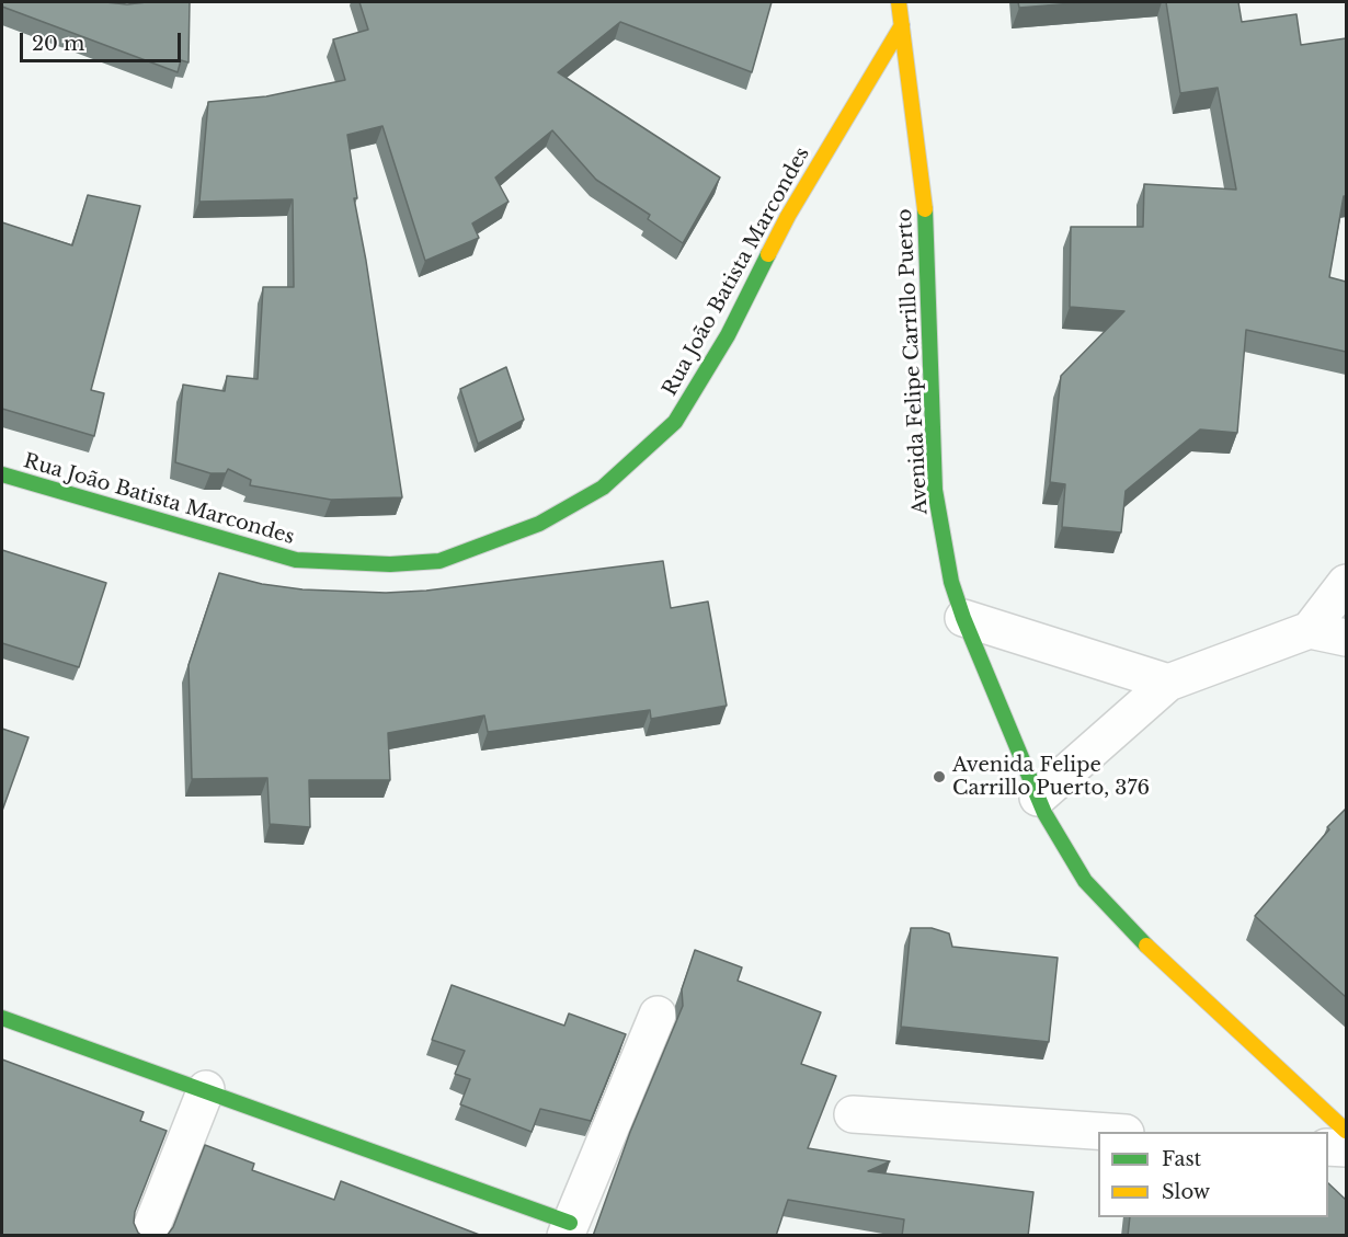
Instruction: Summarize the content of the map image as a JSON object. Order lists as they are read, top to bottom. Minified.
{"streets":{"street":["Rua João Batista Marcondes","Avenida Felipe Carrillo Puerto"]},"crossings":[["Rua João Batista Marcondes","Avenida Felipe Carrillo Puerto"]],"places":["Avenida Felipe Carrillo Puerto, 376"],"legend":["Fast","Slow"],"scale_bar":"20 m"}
